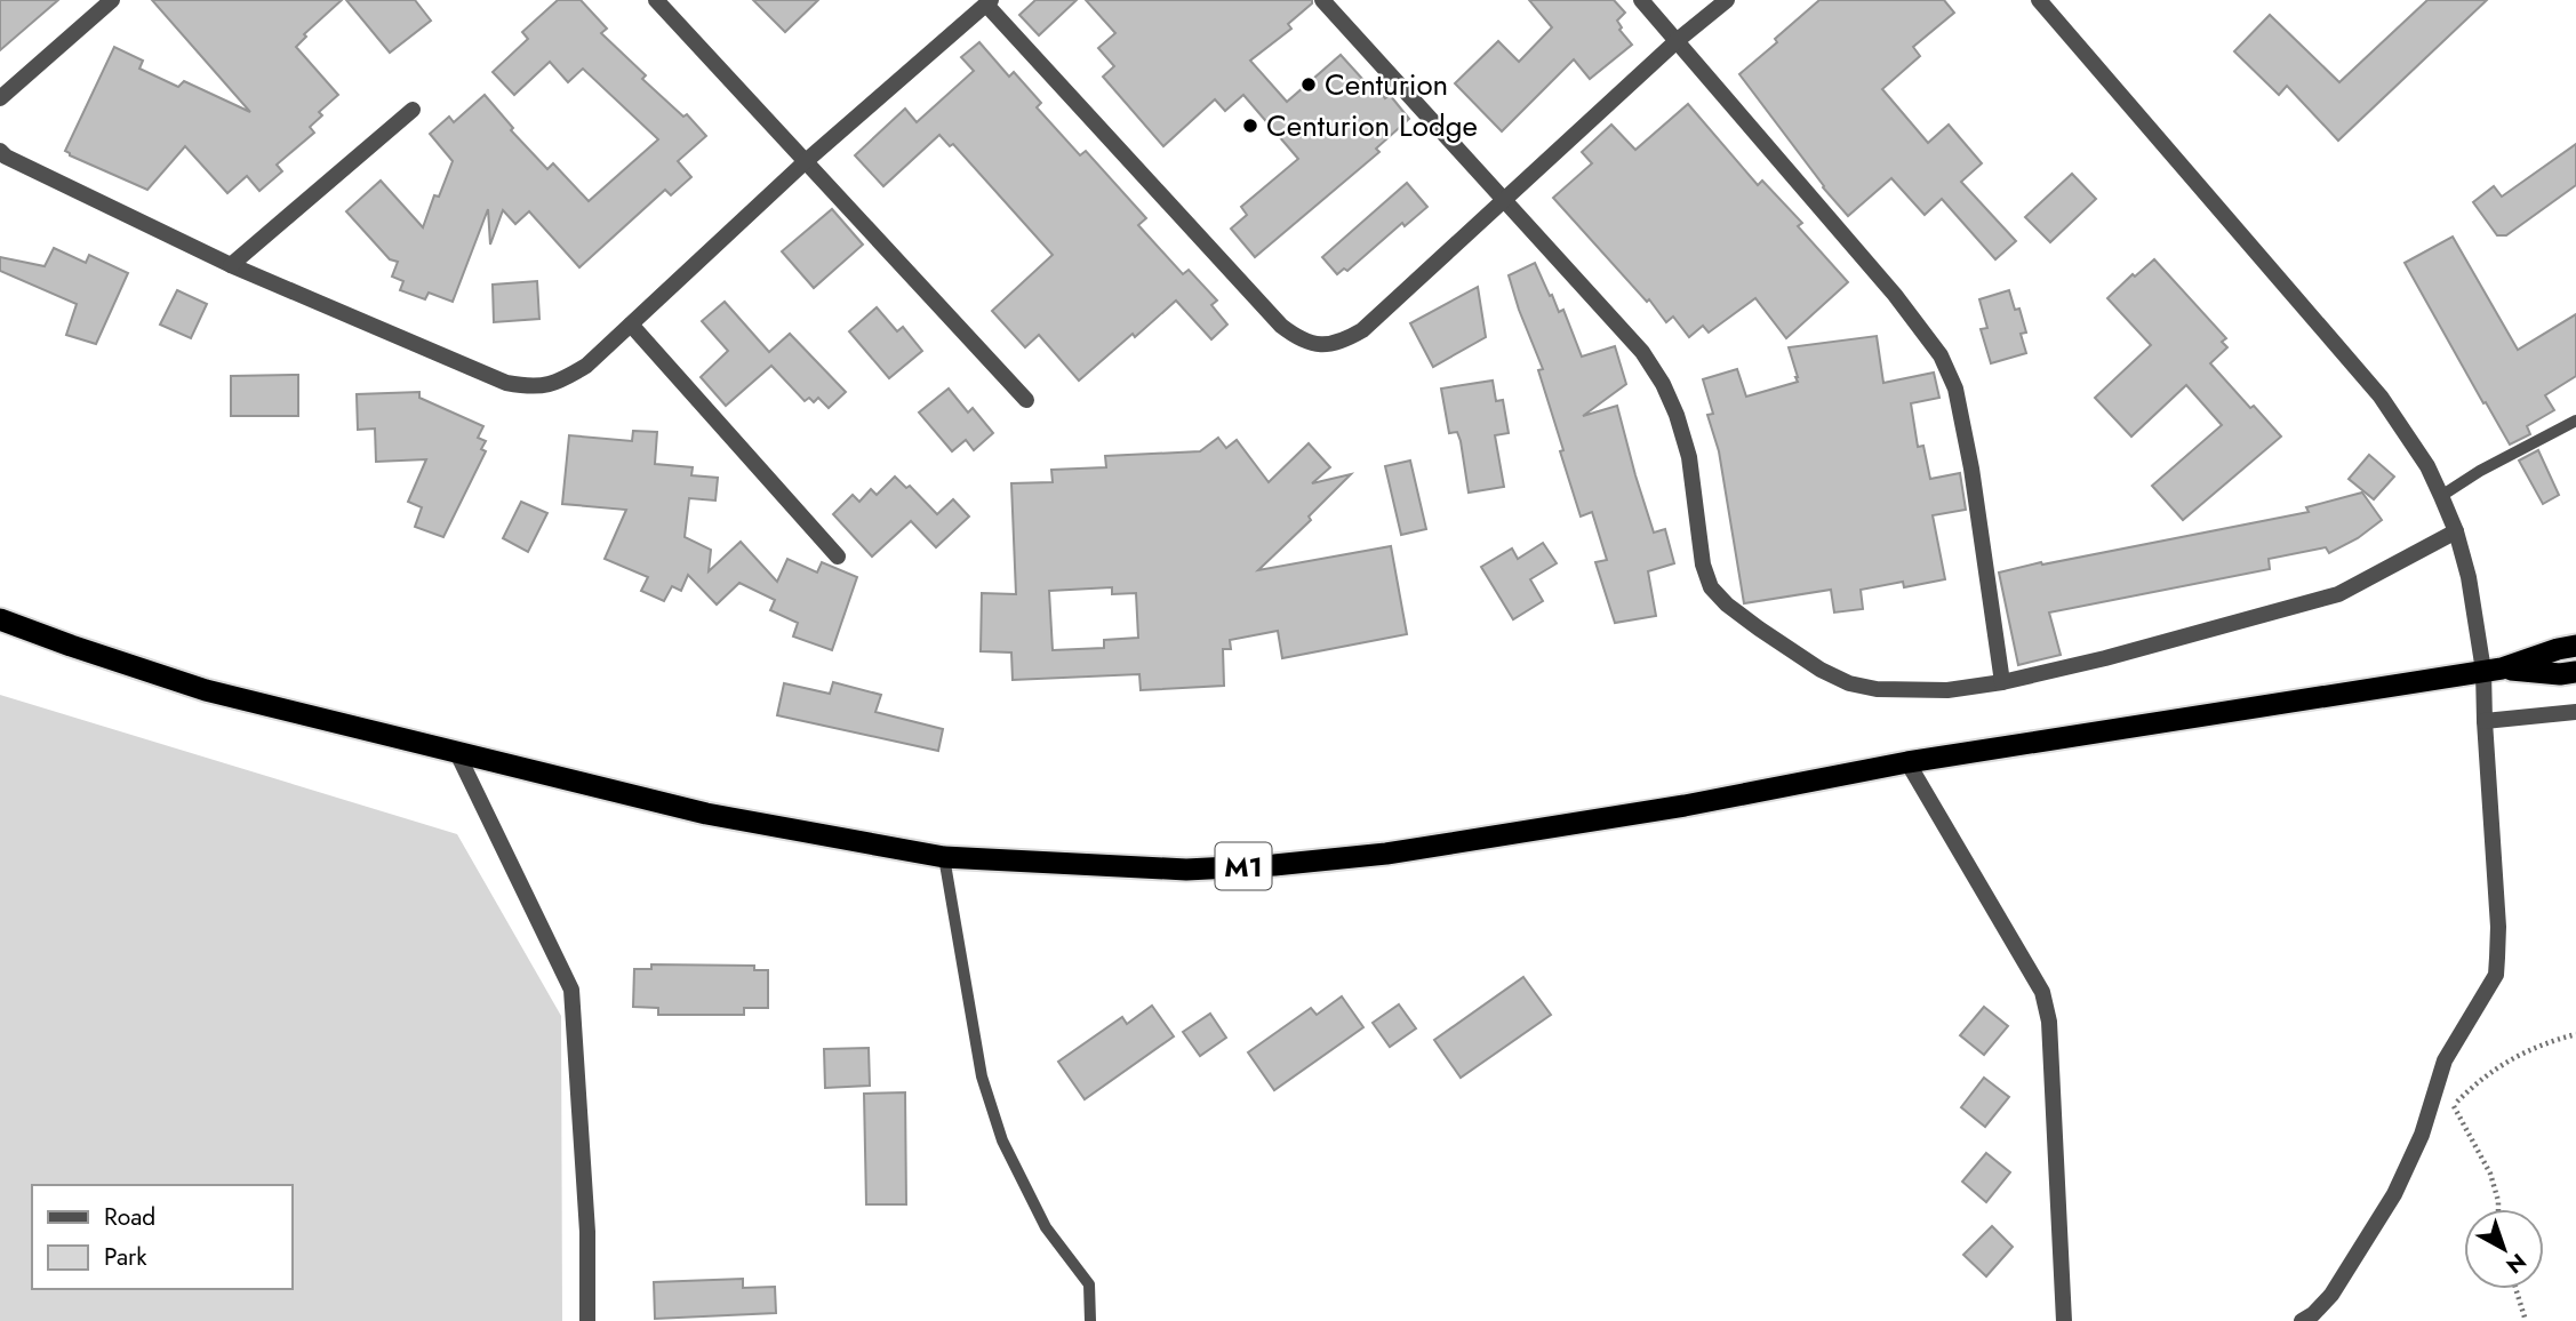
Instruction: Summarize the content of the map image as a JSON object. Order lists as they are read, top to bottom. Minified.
{"streets":{"highway":["M1"]},"places":["Centurion","Centurion Lodge"],"legend":["Road","Park"],"north":"bottom right"}
